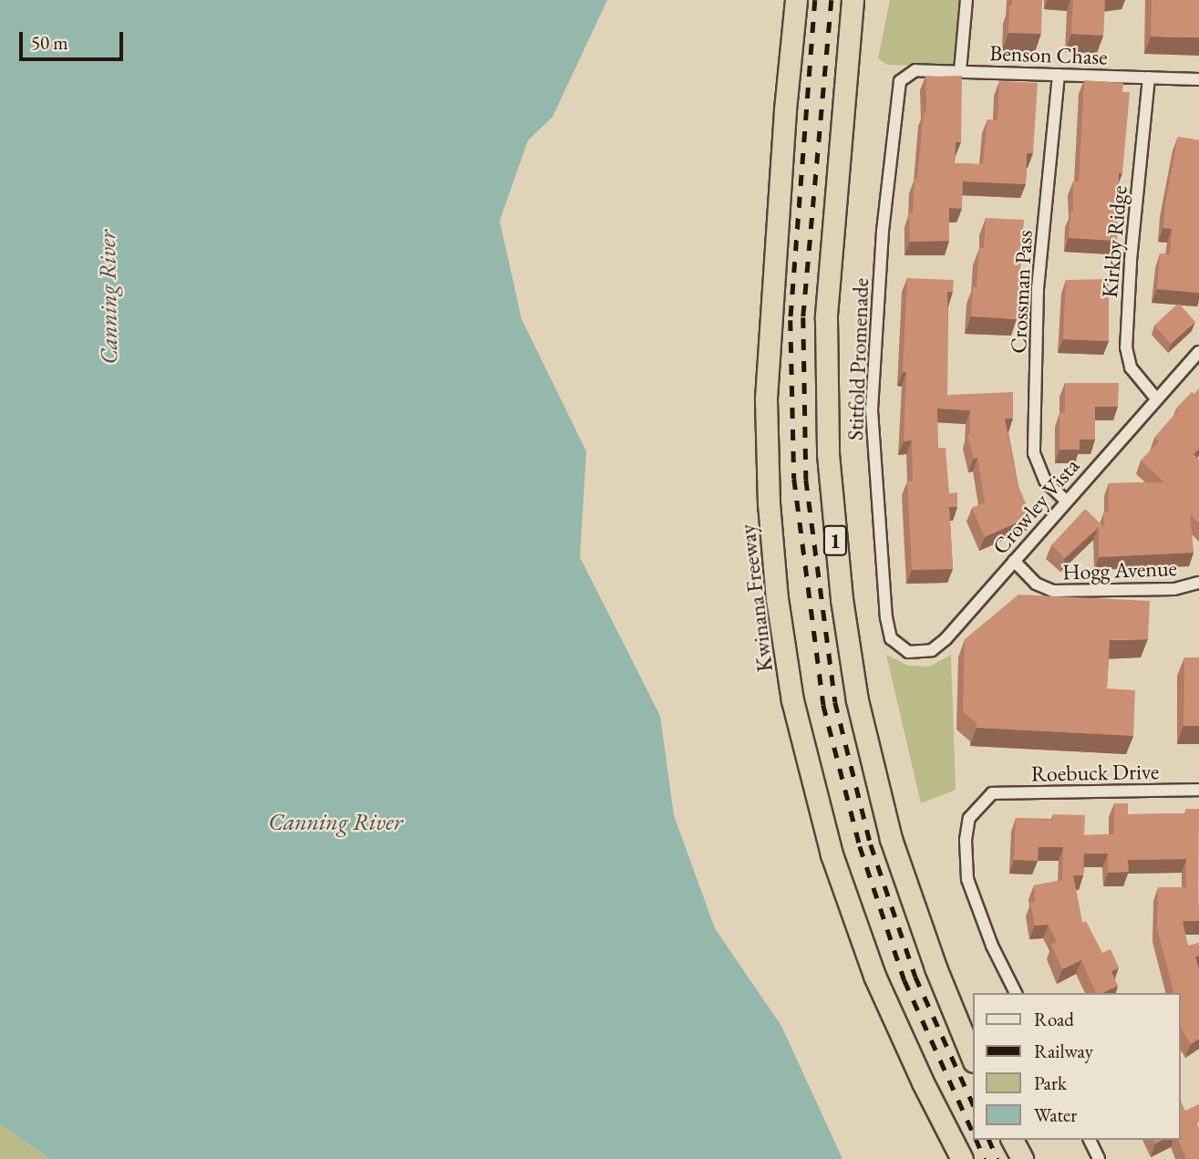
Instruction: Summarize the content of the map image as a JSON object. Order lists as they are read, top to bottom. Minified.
{"streets":{"highway":["1","Kwinana Freeway"],"street":["Benson Chase","Kirkby Ridge","Crossman Pass","Stitfold Promenade","Crowley Vista","Hogg Avenue","Roebuck Drive"]},"crossings":[["Benson Chase","Kirkby Ridge"],["Benson Chase","Crossman Pass"],["Benson Chase","Stitfold Promenade"],["Kirkby Ridge","Crowley Vista"],["Crossman Pass","Crowley Vista"],["Stitfold Promenade","Crowley Vista"],["Crowley Vista","Hogg Avenue"]],"water":["Canning River"],"legend":["Road","Railway","Park","Water"],"scale_bar":"50 m"}
